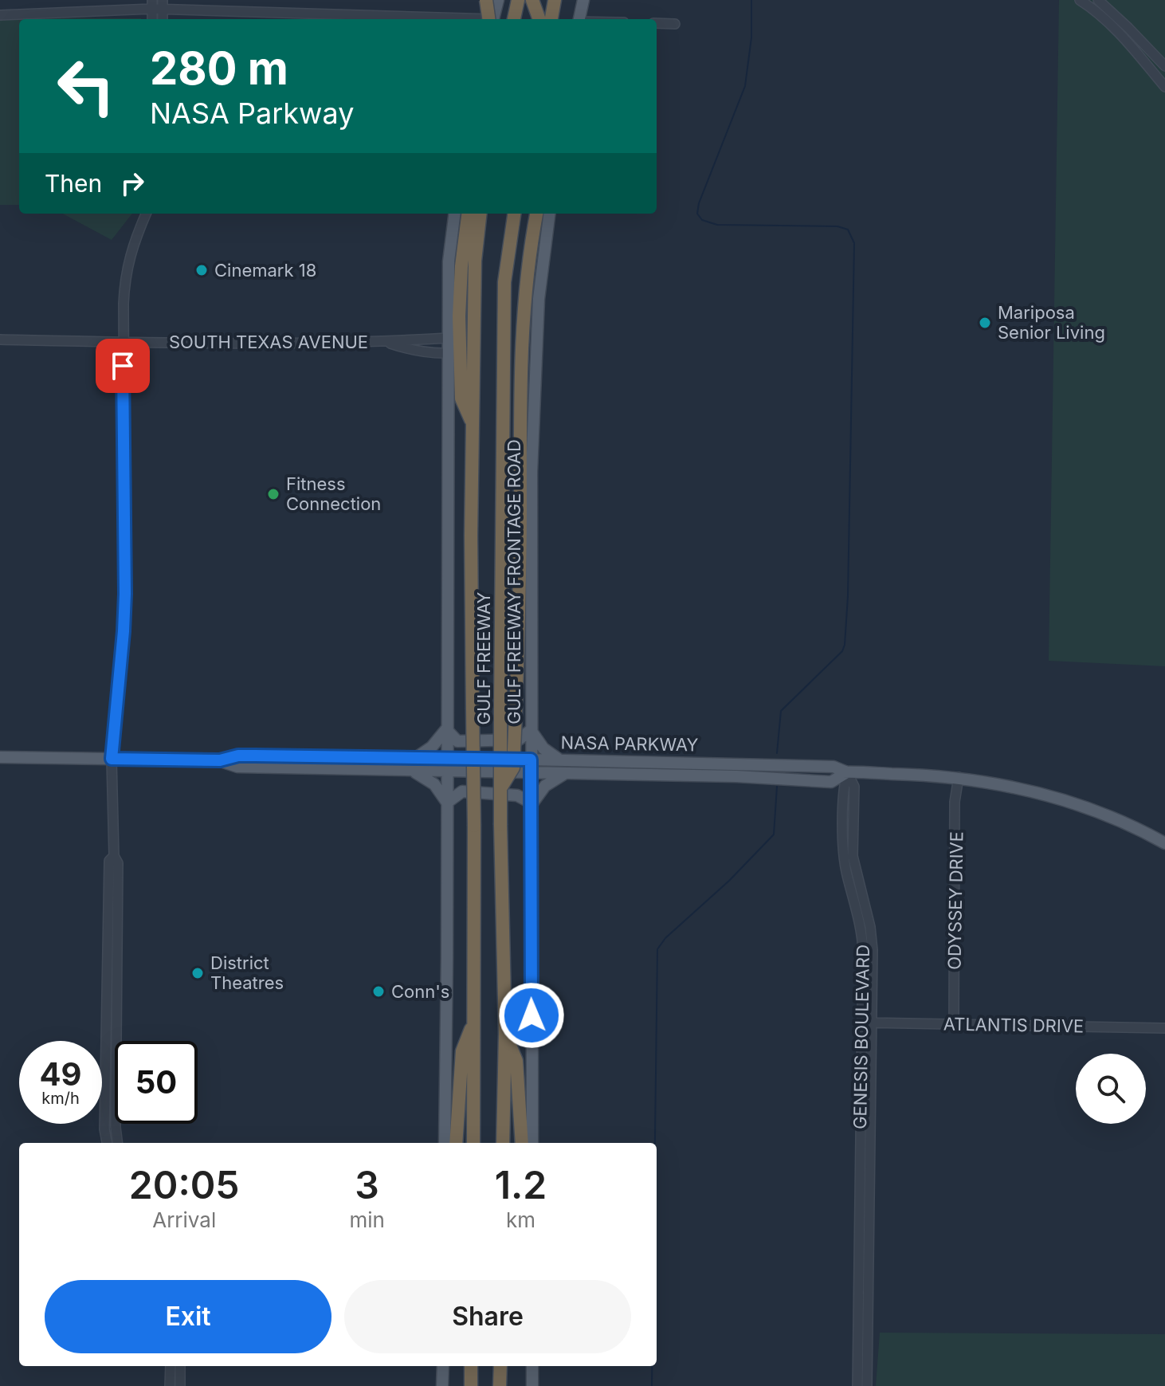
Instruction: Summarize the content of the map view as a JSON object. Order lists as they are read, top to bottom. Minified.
{"streets":{"highway":["GULF FREEWAY"],"main road":["GULF FREEWAY FRONTAGE ROAD","NASA PARKWAY"],"street":["SOUTH TEXAS AVENUE","ODYSSEY DRIVE","ATLANTIS DRIVE","GENESIS BOULEVARD"]},"crossings":[["GULF FREEWAY FRONTAGE ROAD","NASA PARKWAY"],["NASA PARKWAY","ODYSSEY DRIVE"],["NASA PARKWAY","GENESIS BOULEVARD"],["ODYSSEY DRIVE","ATLANTIS DRIVE"],["ATLANTIS DRIVE","GENESIS BOULEVARD"]],"places":["Cinemark 18","Mariposa Senior Living","Fitness Connection","District Theatres","Conn's"],"page":{"turn":["280 m","NASA Parkway"],"then":"Then","speed":"49 km/h","limit":"50","eta":["20:05","Arrival","3","min","1.2","km"],"buttons":["Exit","Share"]}}
